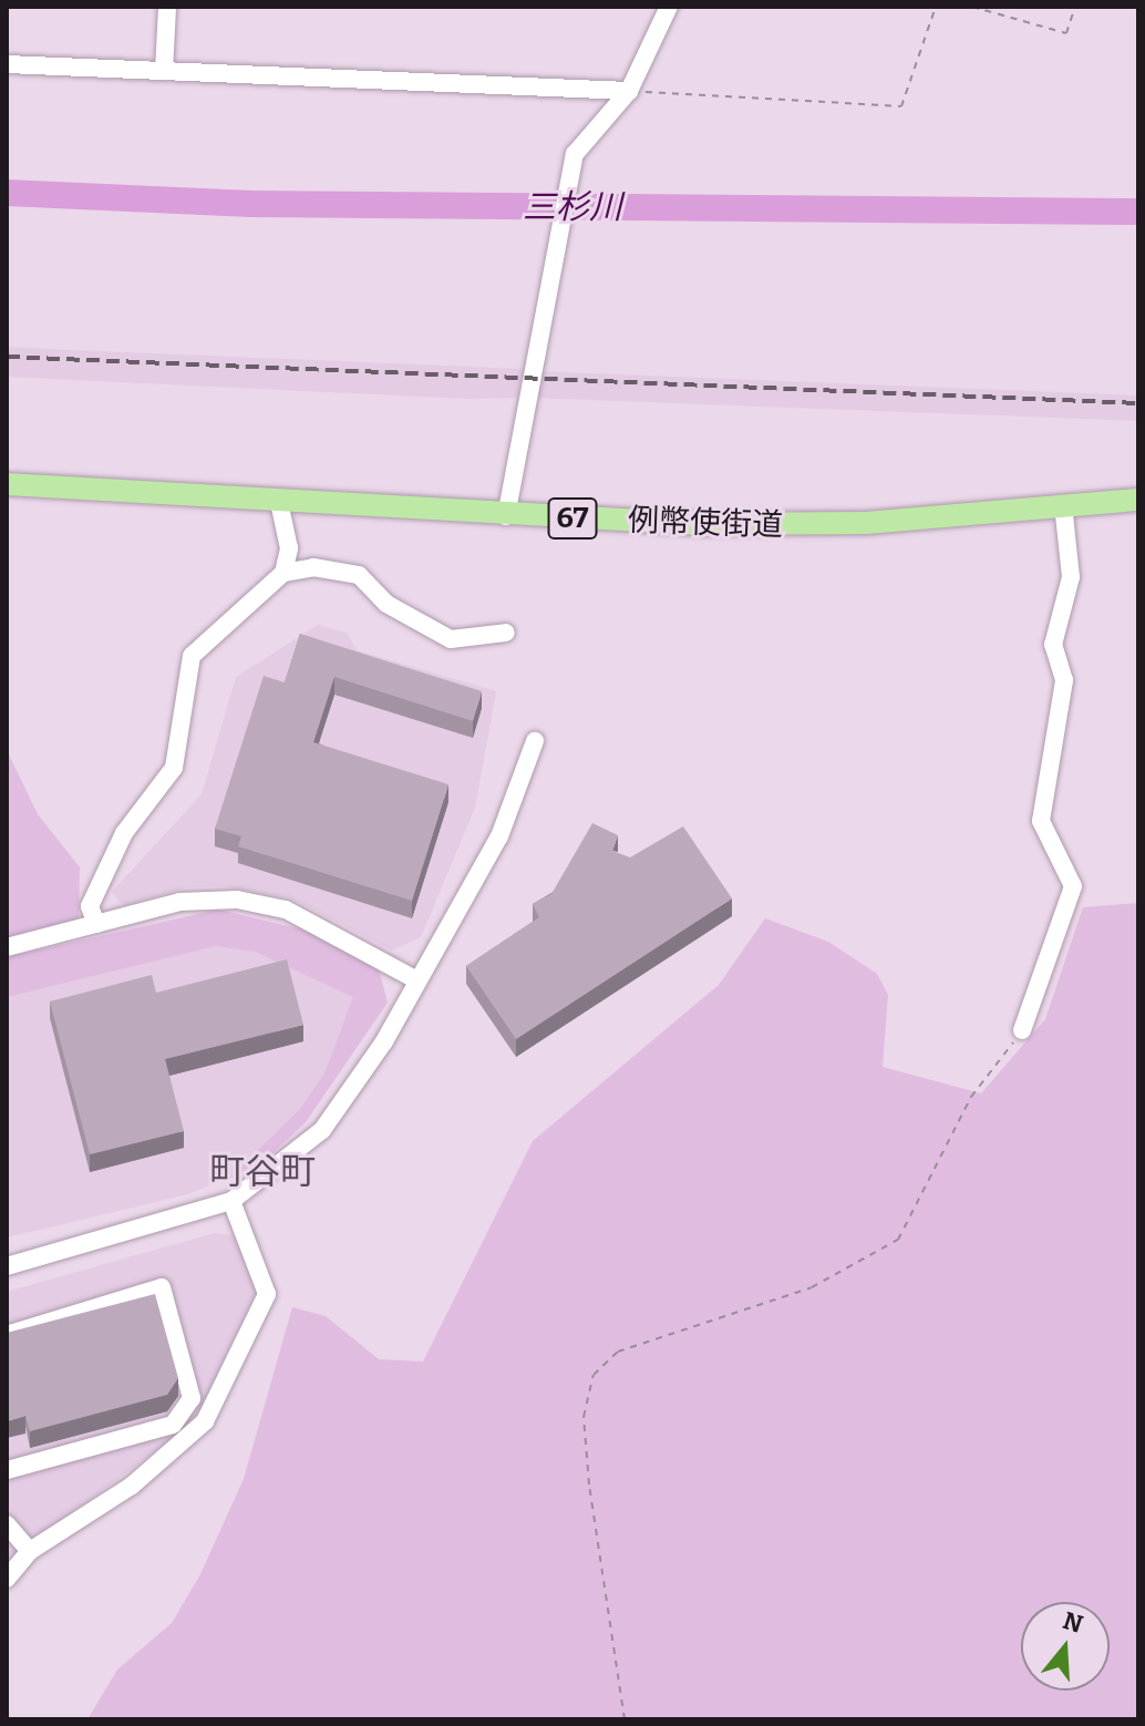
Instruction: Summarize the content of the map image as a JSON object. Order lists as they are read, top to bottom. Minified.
{"streets":{"main road":["67","例幣使街道"]},"districts":["町谷町"],"water":["三杉川"],"north":"top"}
